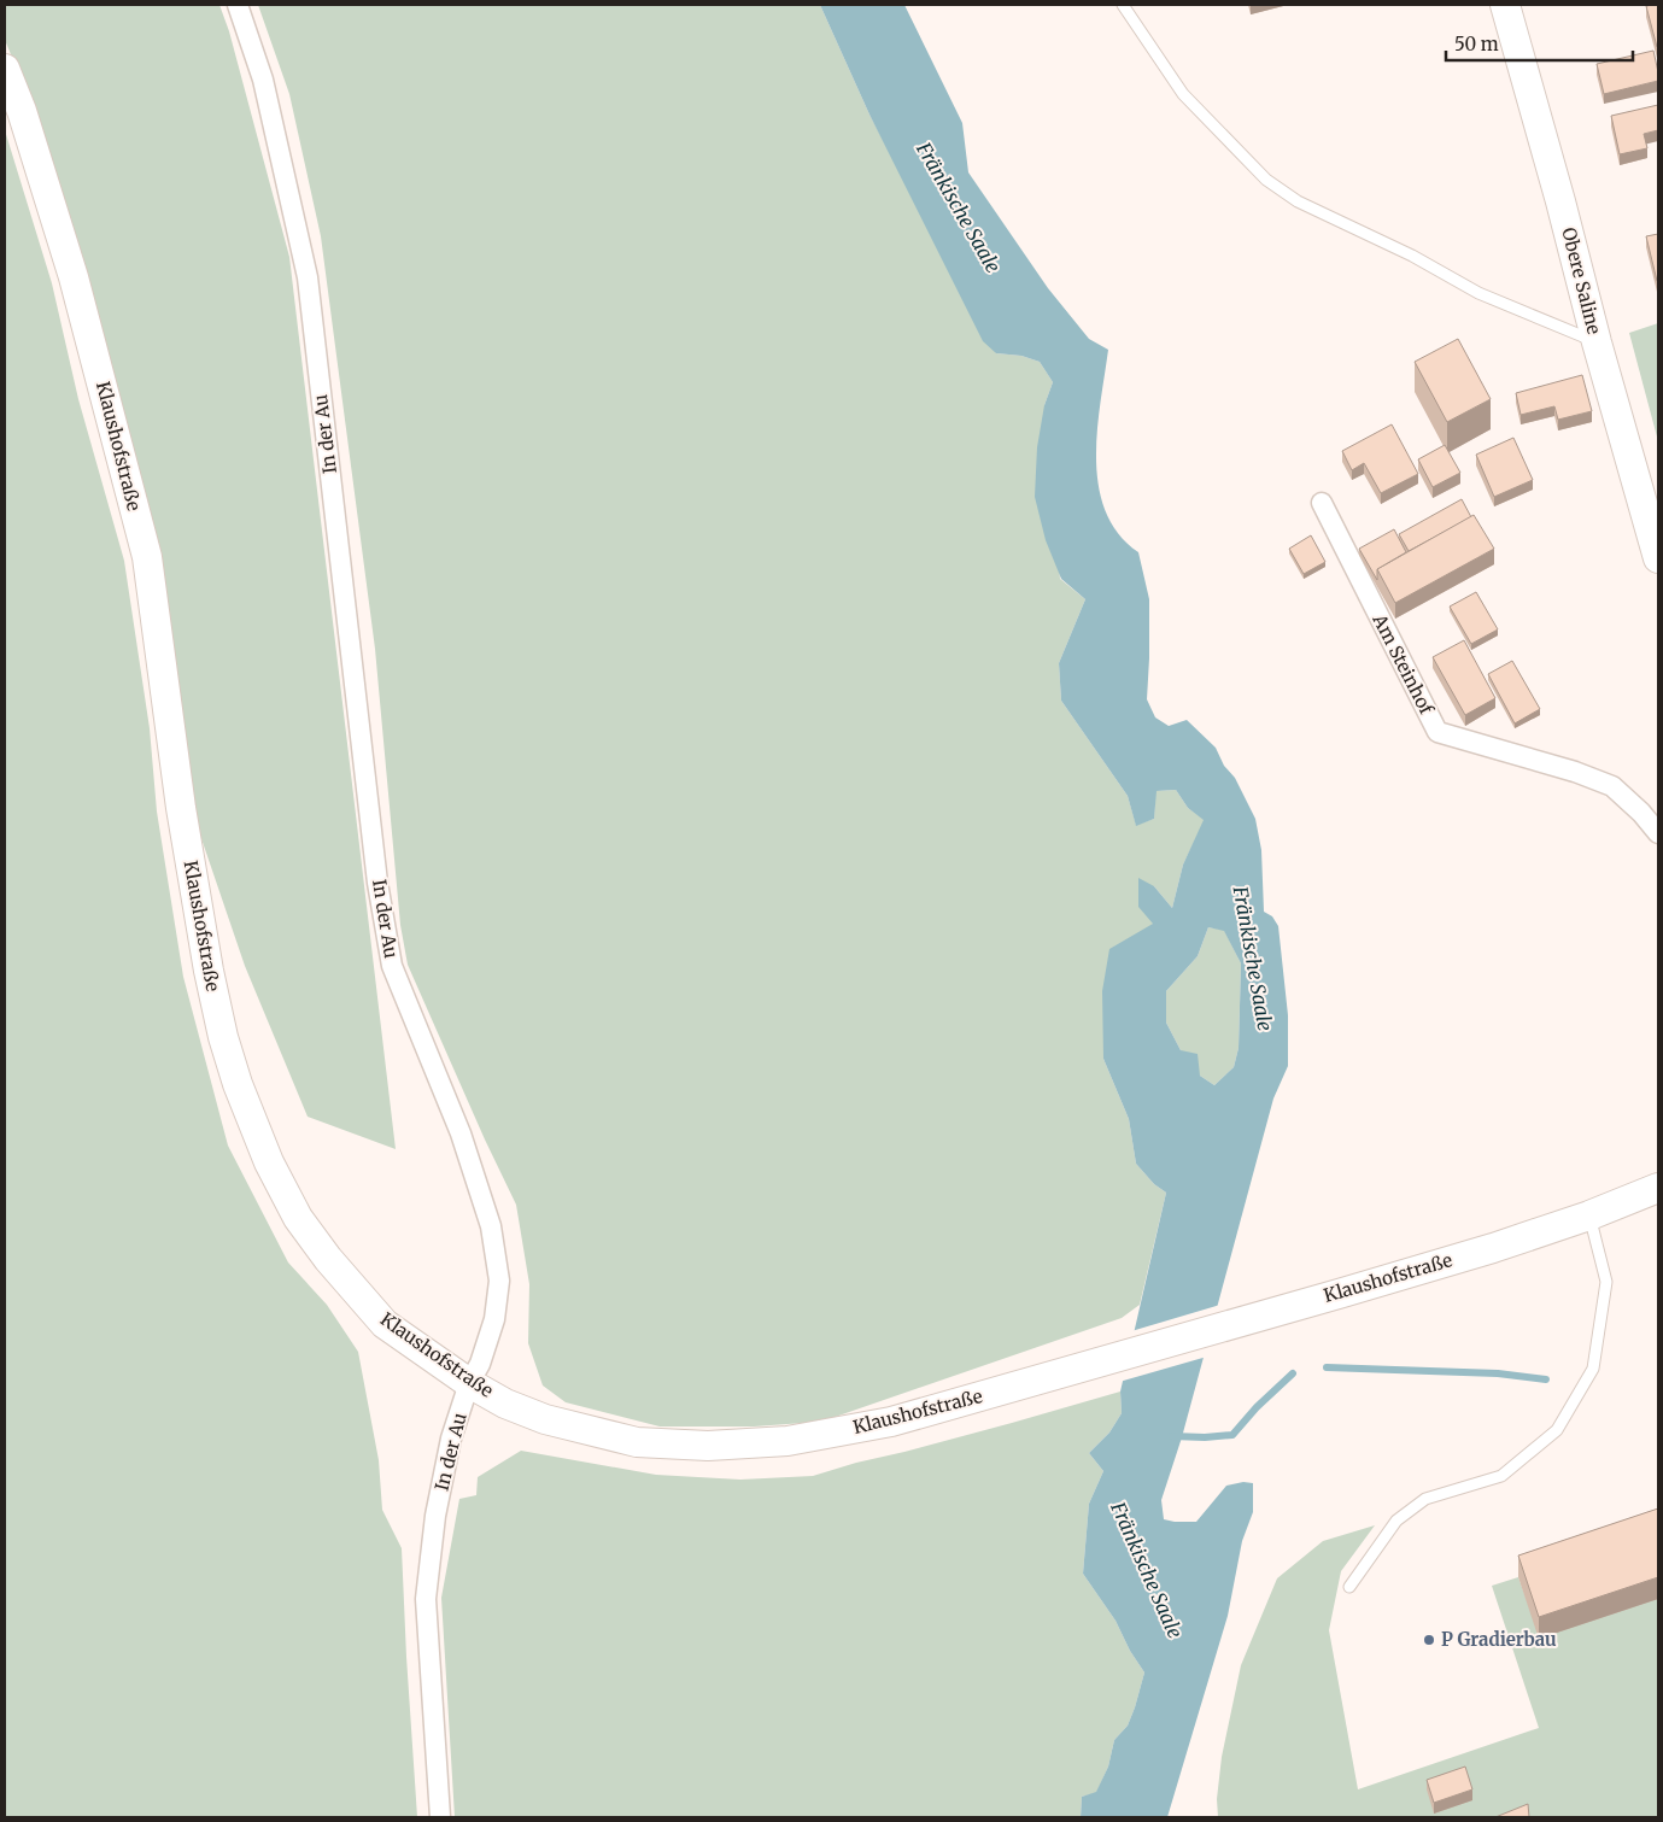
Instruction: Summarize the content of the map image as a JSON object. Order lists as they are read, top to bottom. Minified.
{"streets":{"main road":["Obere Saline","Klaushofstraße"],"street":["In der Au","Am Steinhof"]},"crossings":[["In der Au","Klaushofstraße"]],"water":["Fränkische Saale"],"places":["P Gradierbau"],"scale_bar":"50 m"}
